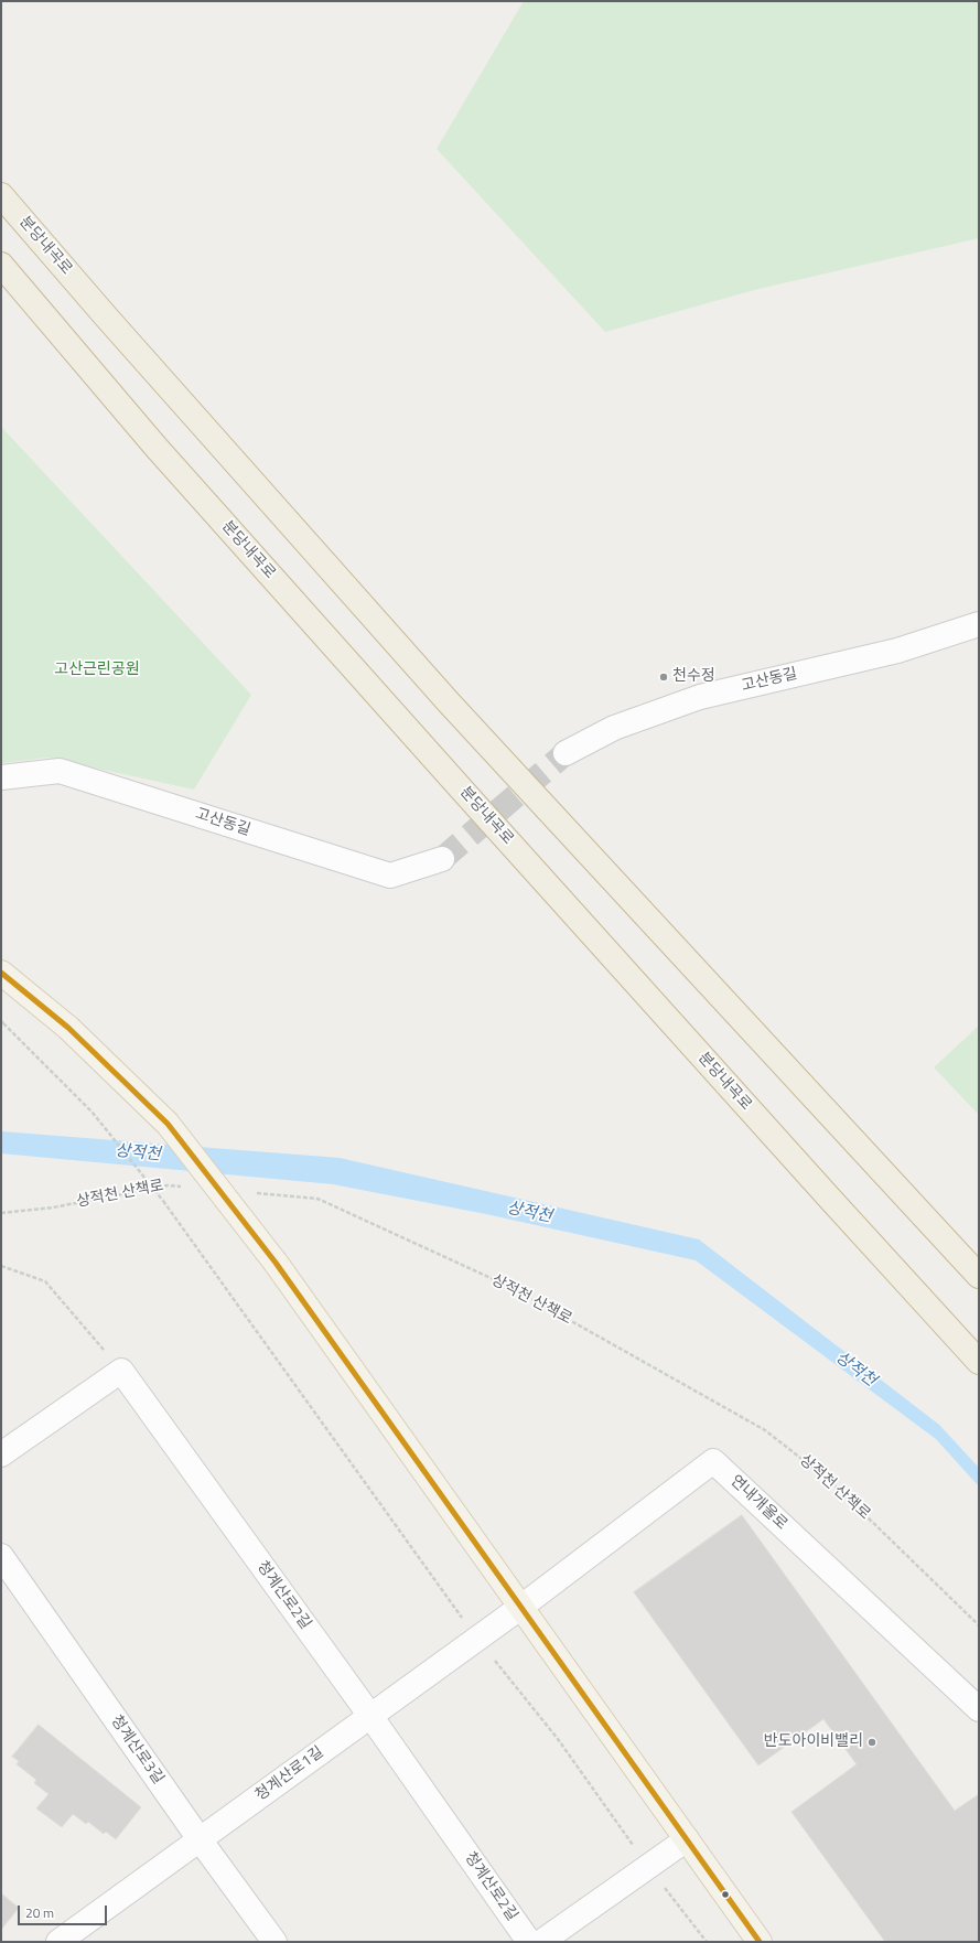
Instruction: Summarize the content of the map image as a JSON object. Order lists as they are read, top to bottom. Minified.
{"streets":{"highway":["분당내곡로"],"street":["고산동길","연내개울로","청계산로2길","청계산로3길","청계산로1길"],"path":["상적천 산책로"]},"crossings":[["연내개울로","청계산로1길"],["청계산로2길","청계산로1길"],["청계산로3길","청계산로1길"]],"water":["상적천"],"parks":["고산근린공원"],"places":["천수정","반도아이비밸리"],"scale_bar":"20 m"}
